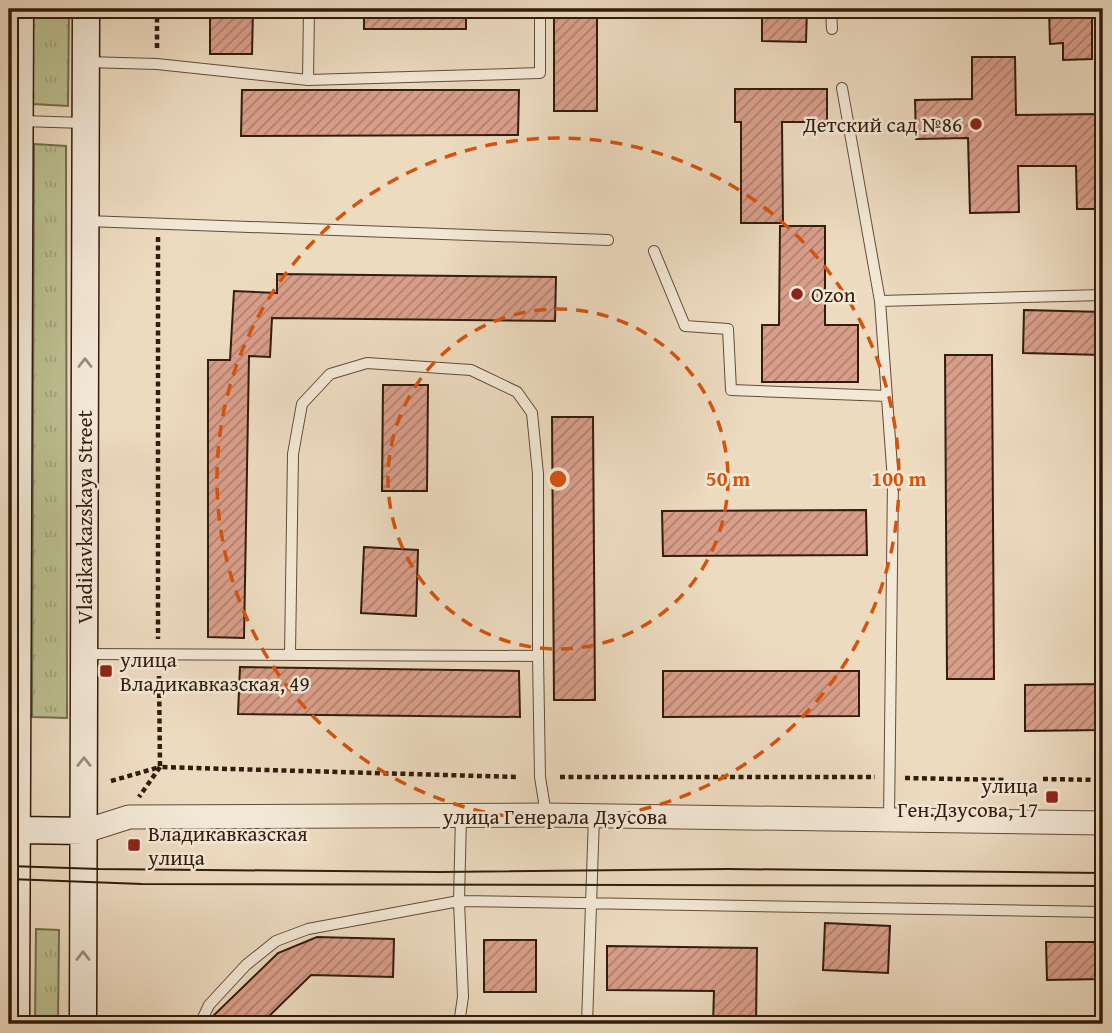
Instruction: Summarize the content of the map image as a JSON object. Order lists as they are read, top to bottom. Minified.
{"streets":{"main road":["Vladikavkazskaya Street","улица Генерала Дзусова"]},"crossings":[["Vladikavkazskaya Street","улица Генерала Дзусова"]],"places":{"other":["Детский сад №86","Ozon"],"transit":["улица Владикавказская, 49","улица Ген.Дзусова, 17","Владикавказская улица"]},"rings":["50 m","100 m"]}
